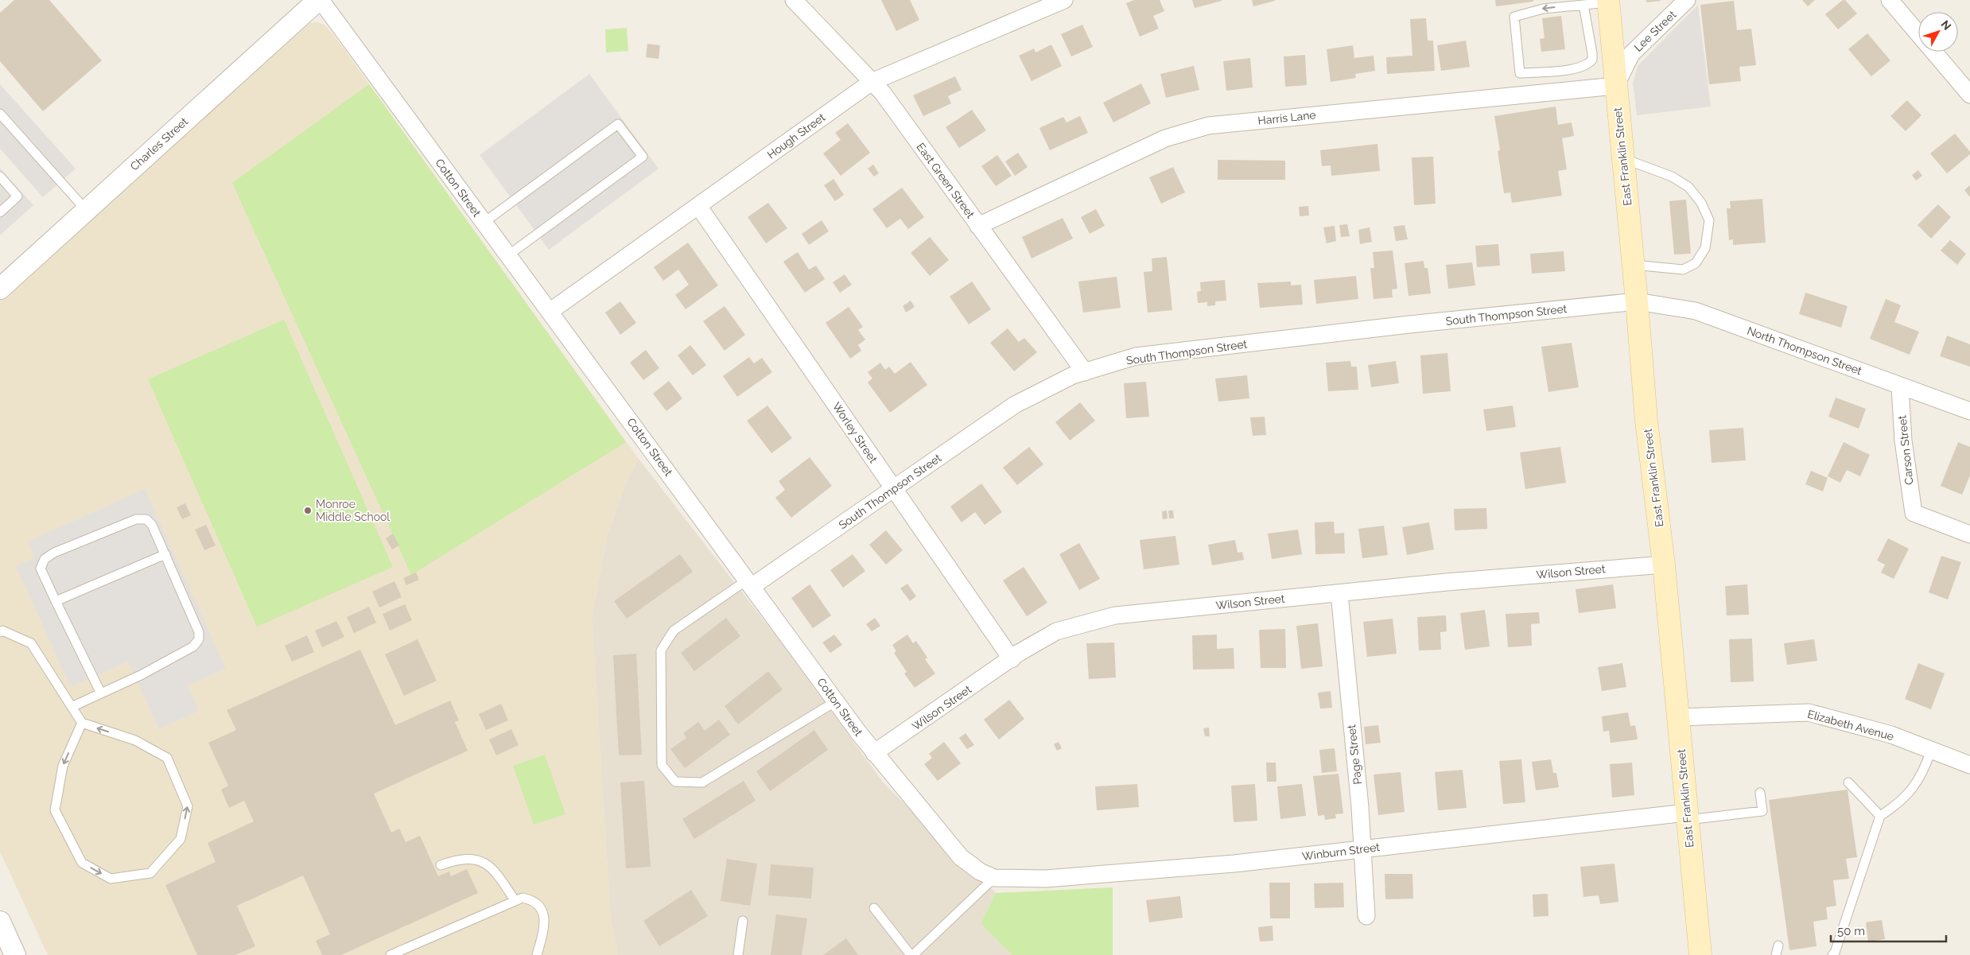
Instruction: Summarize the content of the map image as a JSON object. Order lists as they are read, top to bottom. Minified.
{"streets":{"main road":["East Franklin Street"],"street":["Lee Street","Harris Lane","Hough Street","Charles Street","East Green Street","Cotton Street","South Thompson Street","North Thompson Street","Worley Street","Carson Street","Wilson Street","Elizabeth Avenue","Page Street","Winburn Street"]},"crossings":[["Lee Street","Harris Lane"],["Lee Street","East Franklin Street"],["Harris Lane","East Franklin Street"],["Harris Lane","East Green Street"],["Hough Street","East Green Street"],["Hough Street","Cotton Street"],["Hough Street","Worley Street"],["Charles Street","Cotton Street"],["East Franklin Street","South Thompson Street"],["East Franklin Street","North Thompson Street"],["East Franklin Street","Wilson Street"],["East Franklin Street","Elizabeth Avenue"],["East Franklin Street","Winburn Street"],["East Green Street","South Thompson Street"],["Cotton Street","South Thompson Street"],["Cotton Street","Wilson Street"],["Cotton Street","Winburn Street"],["South Thompson Street","North Thompson Street"],["South Thompson Street","Worley Street"],["North Thompson Street","Carson Street"],["Worley Street","Wilson Street"],["Wilson Street","Page Street"],["Page Street","Winburn Street"]],"places":["Monroe Middle School"],"scale_bar":"50 m","north":"top right"}
